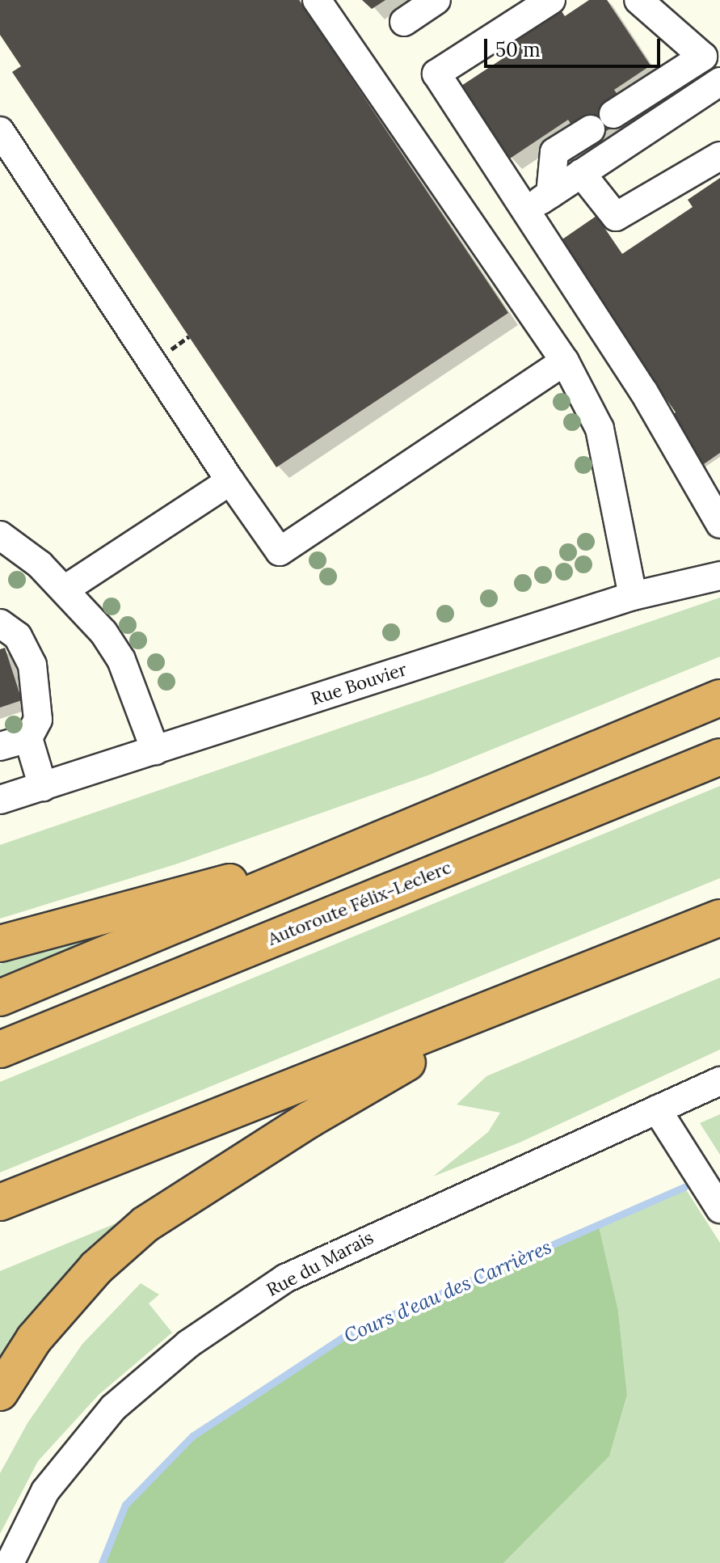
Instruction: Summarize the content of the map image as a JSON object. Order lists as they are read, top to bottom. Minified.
{"streets":{"highway":["Autoroute Félix-Leclerc"],"street":["Rue Bouvier","Rue du Marais"]},"water":["Cours d'eau des Carrières"],"scale_bar":"50 m"}
